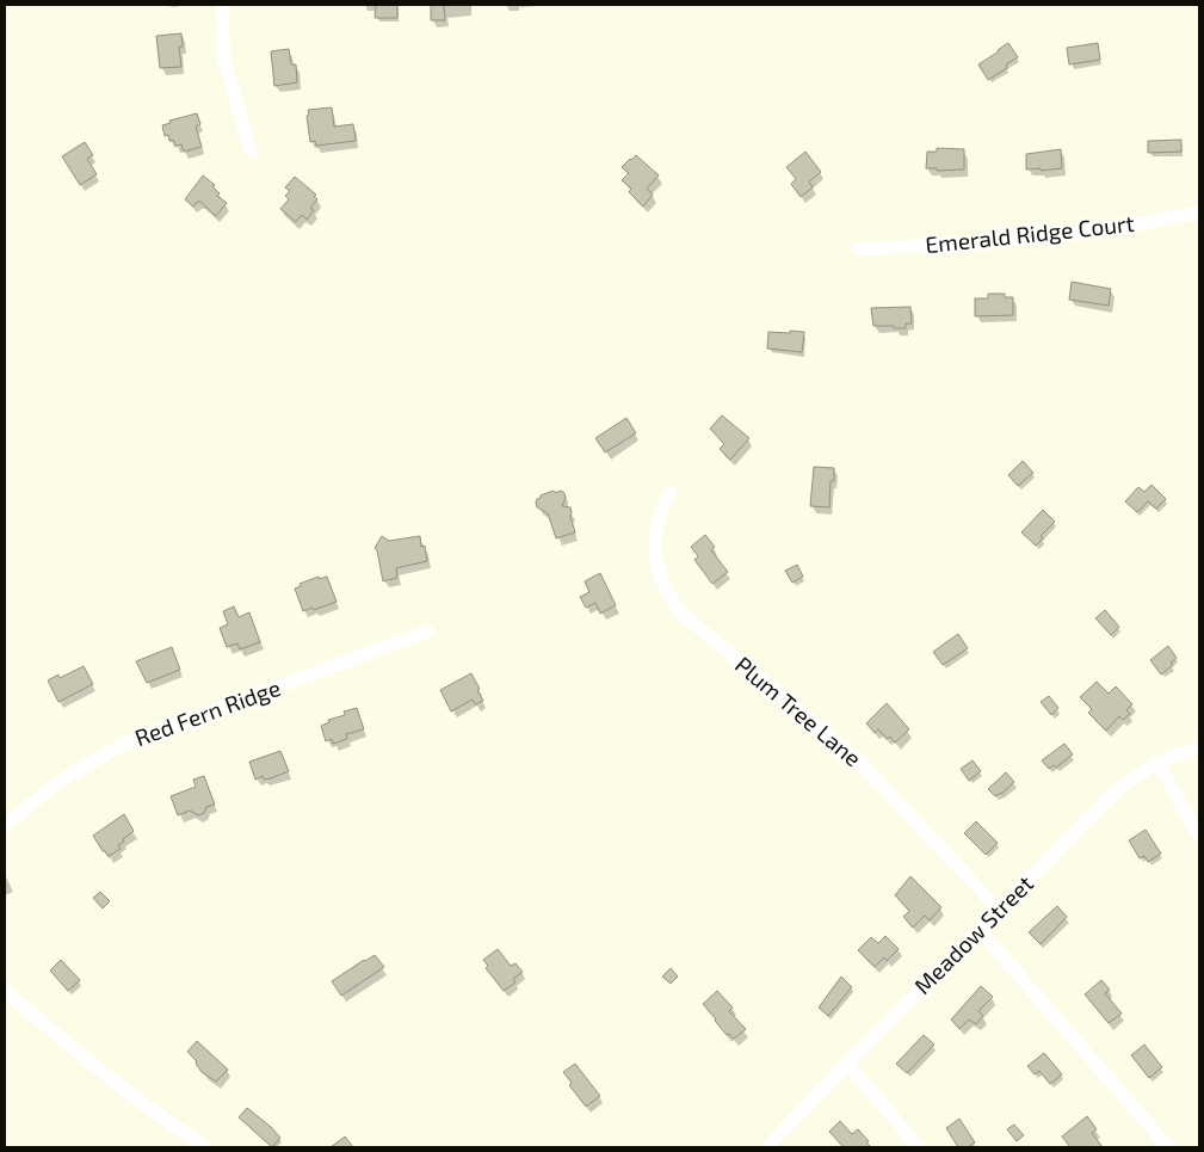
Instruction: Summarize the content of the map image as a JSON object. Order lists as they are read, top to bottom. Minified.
{"streets":{"street":["Emerald Ridge Court","Plum Tree Lane","Red Fern Ridge","Meadow Street"]},"crossings":[["Plum Tree Lane","Meadow Street"]]}
